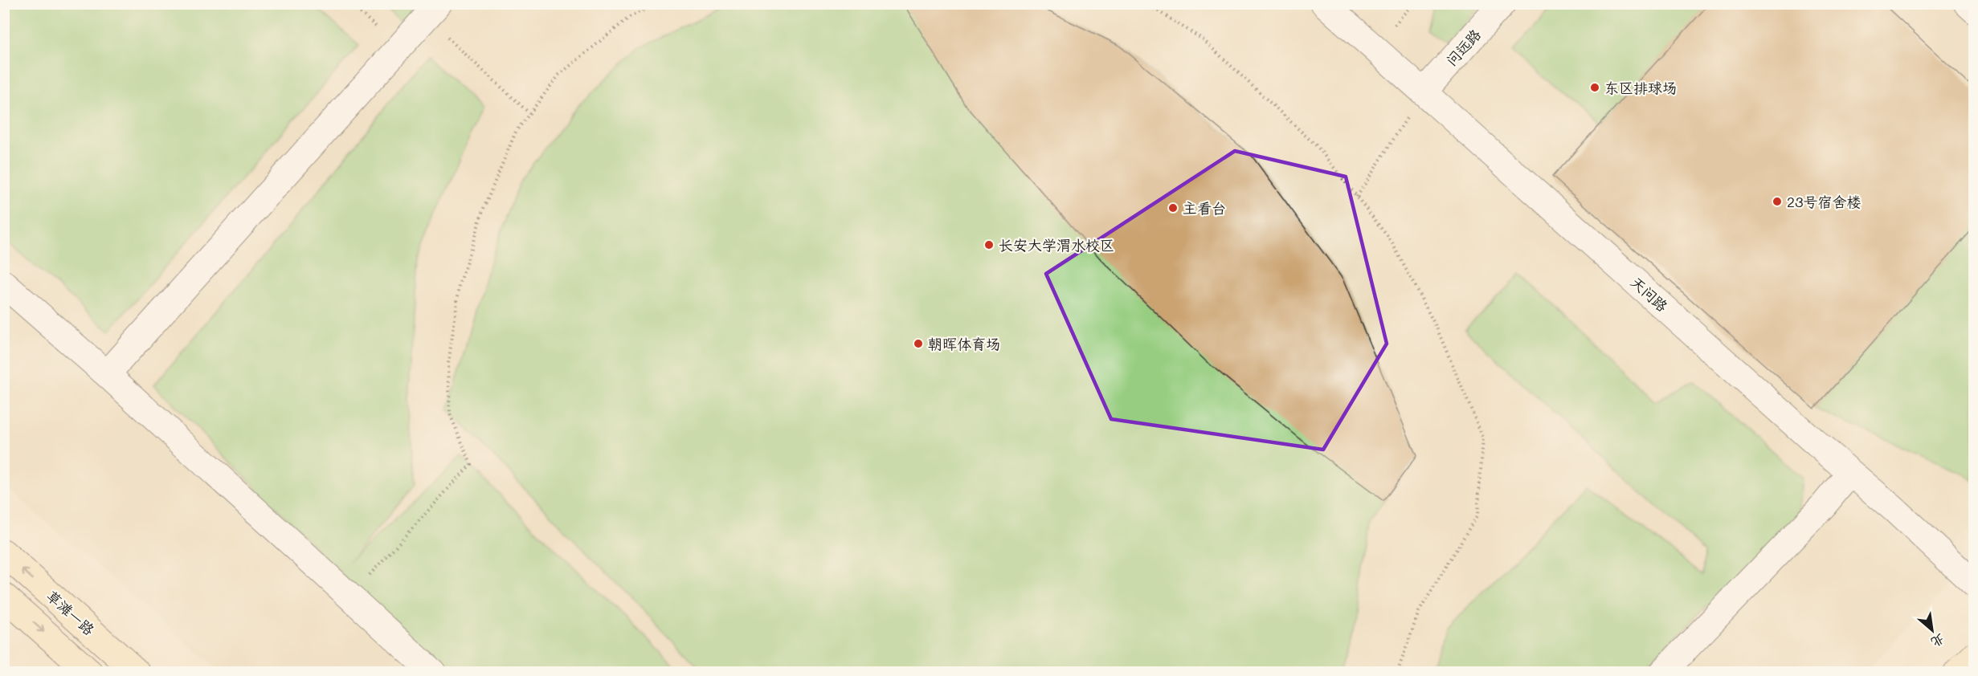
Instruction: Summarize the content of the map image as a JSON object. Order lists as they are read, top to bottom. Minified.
{"streets":{"street":["问远路","天问路","草滩一路"]},"crossings":[["问远路","天问路"]],"places":["东区排球场","23号宿舍楼","主看台","长安大学渭水校区","朝晖体育场"],"north":"bottom right"}
